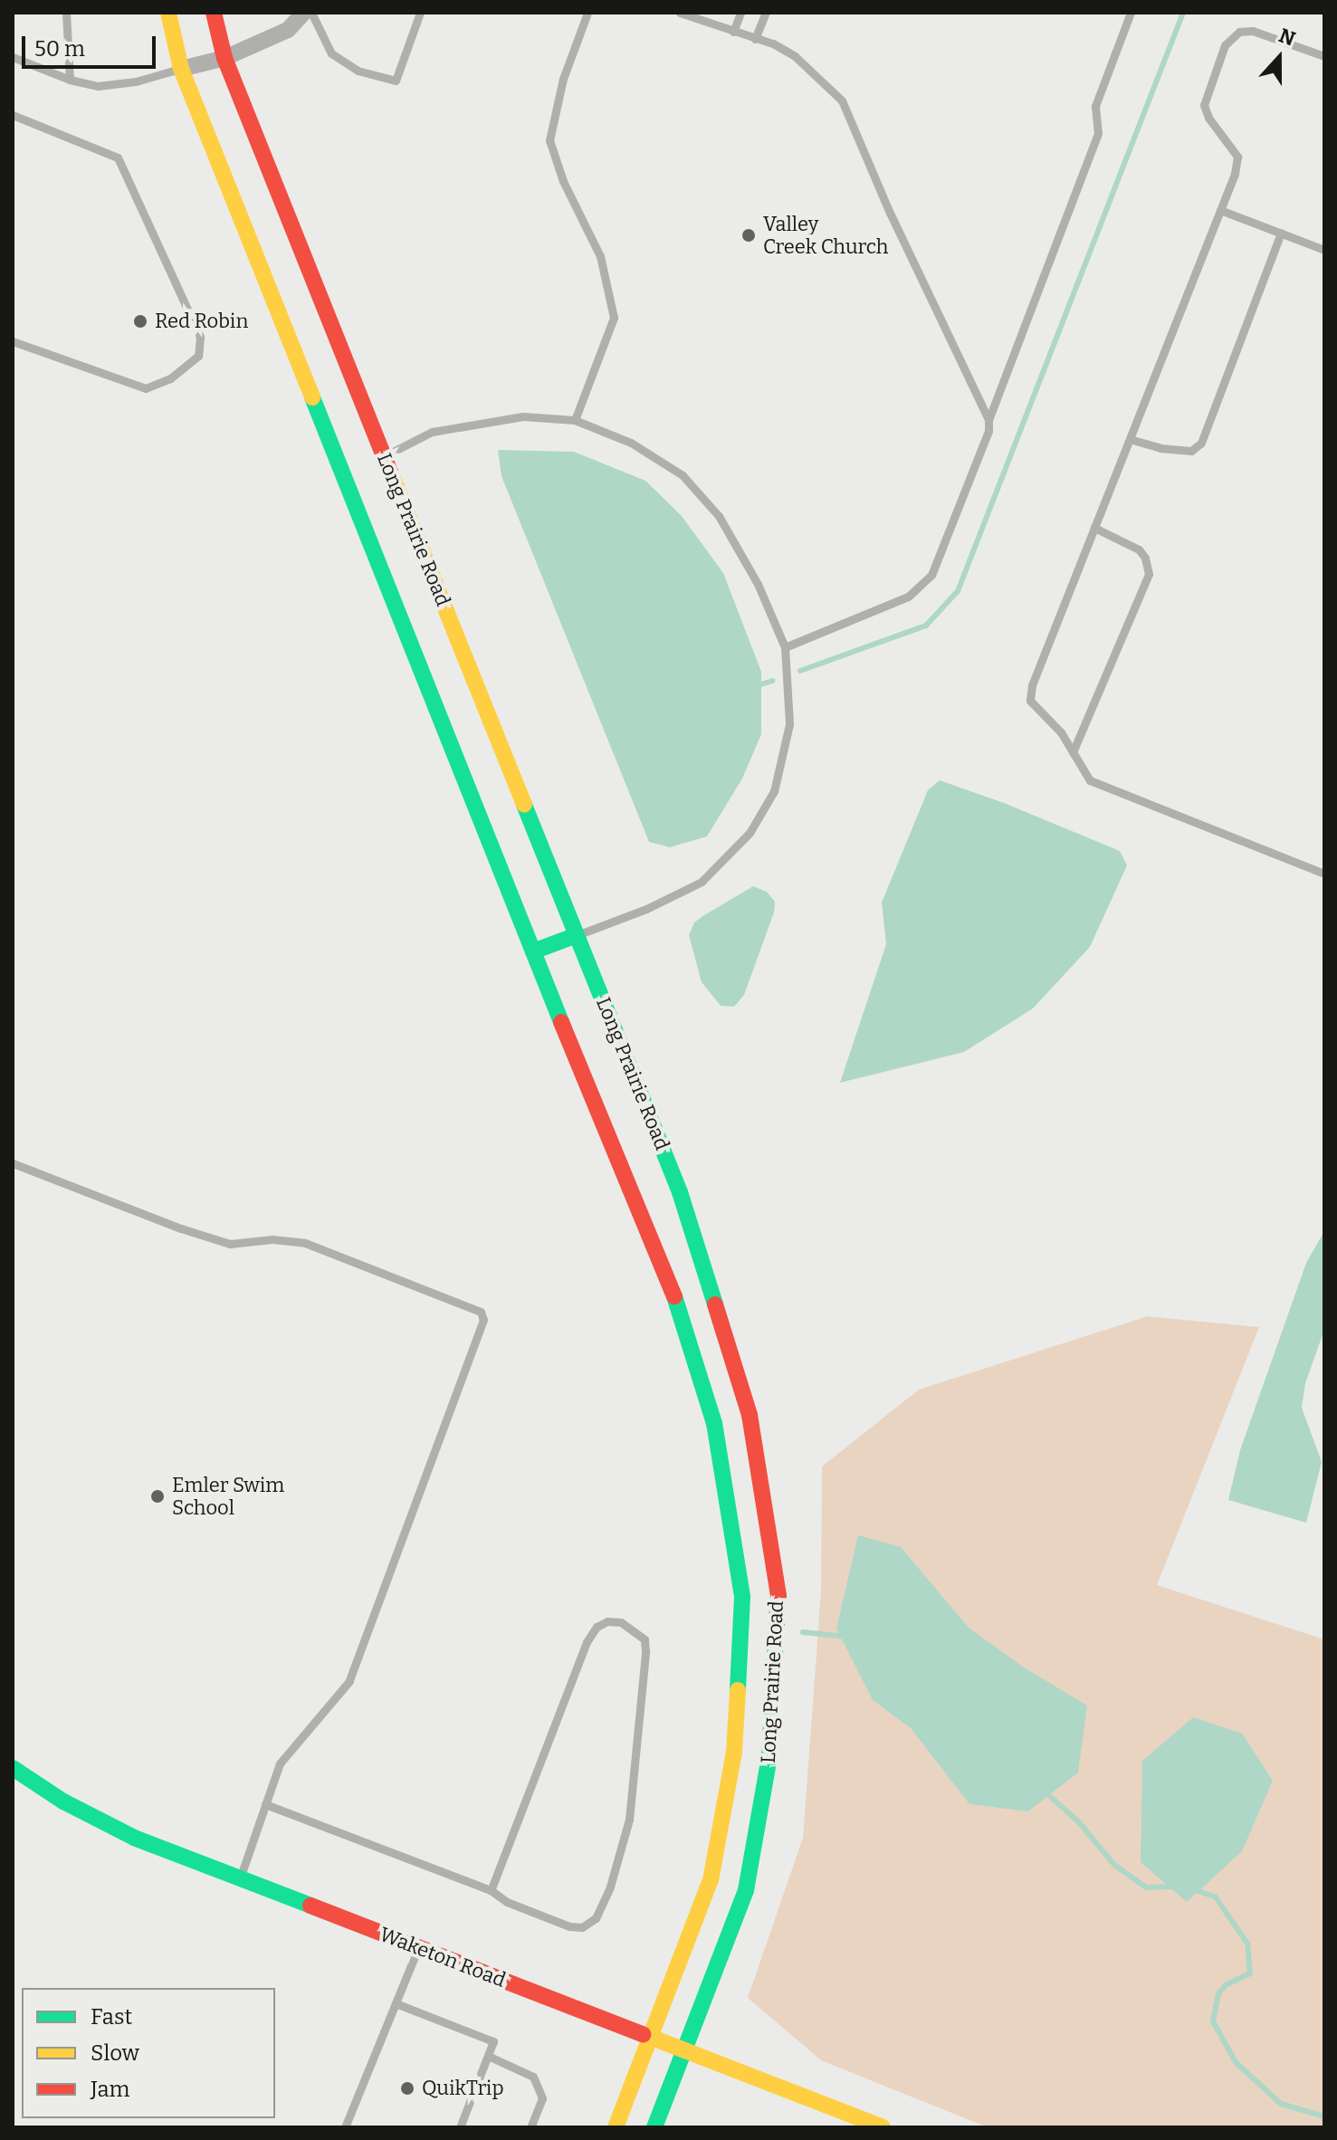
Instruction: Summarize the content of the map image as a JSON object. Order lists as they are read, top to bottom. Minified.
{"streets":{"main road":["Long Prairie Road","Waketon Road"]},"crossings":[["Long Prairie Road","Waketon Road"]],"places":["Valley Creek Church","Red Robin","Emler Swim School","QuikTrip"],"legend":["Fast","Slow","Jam"],"scale_bar":"50 m","north":"top"}
